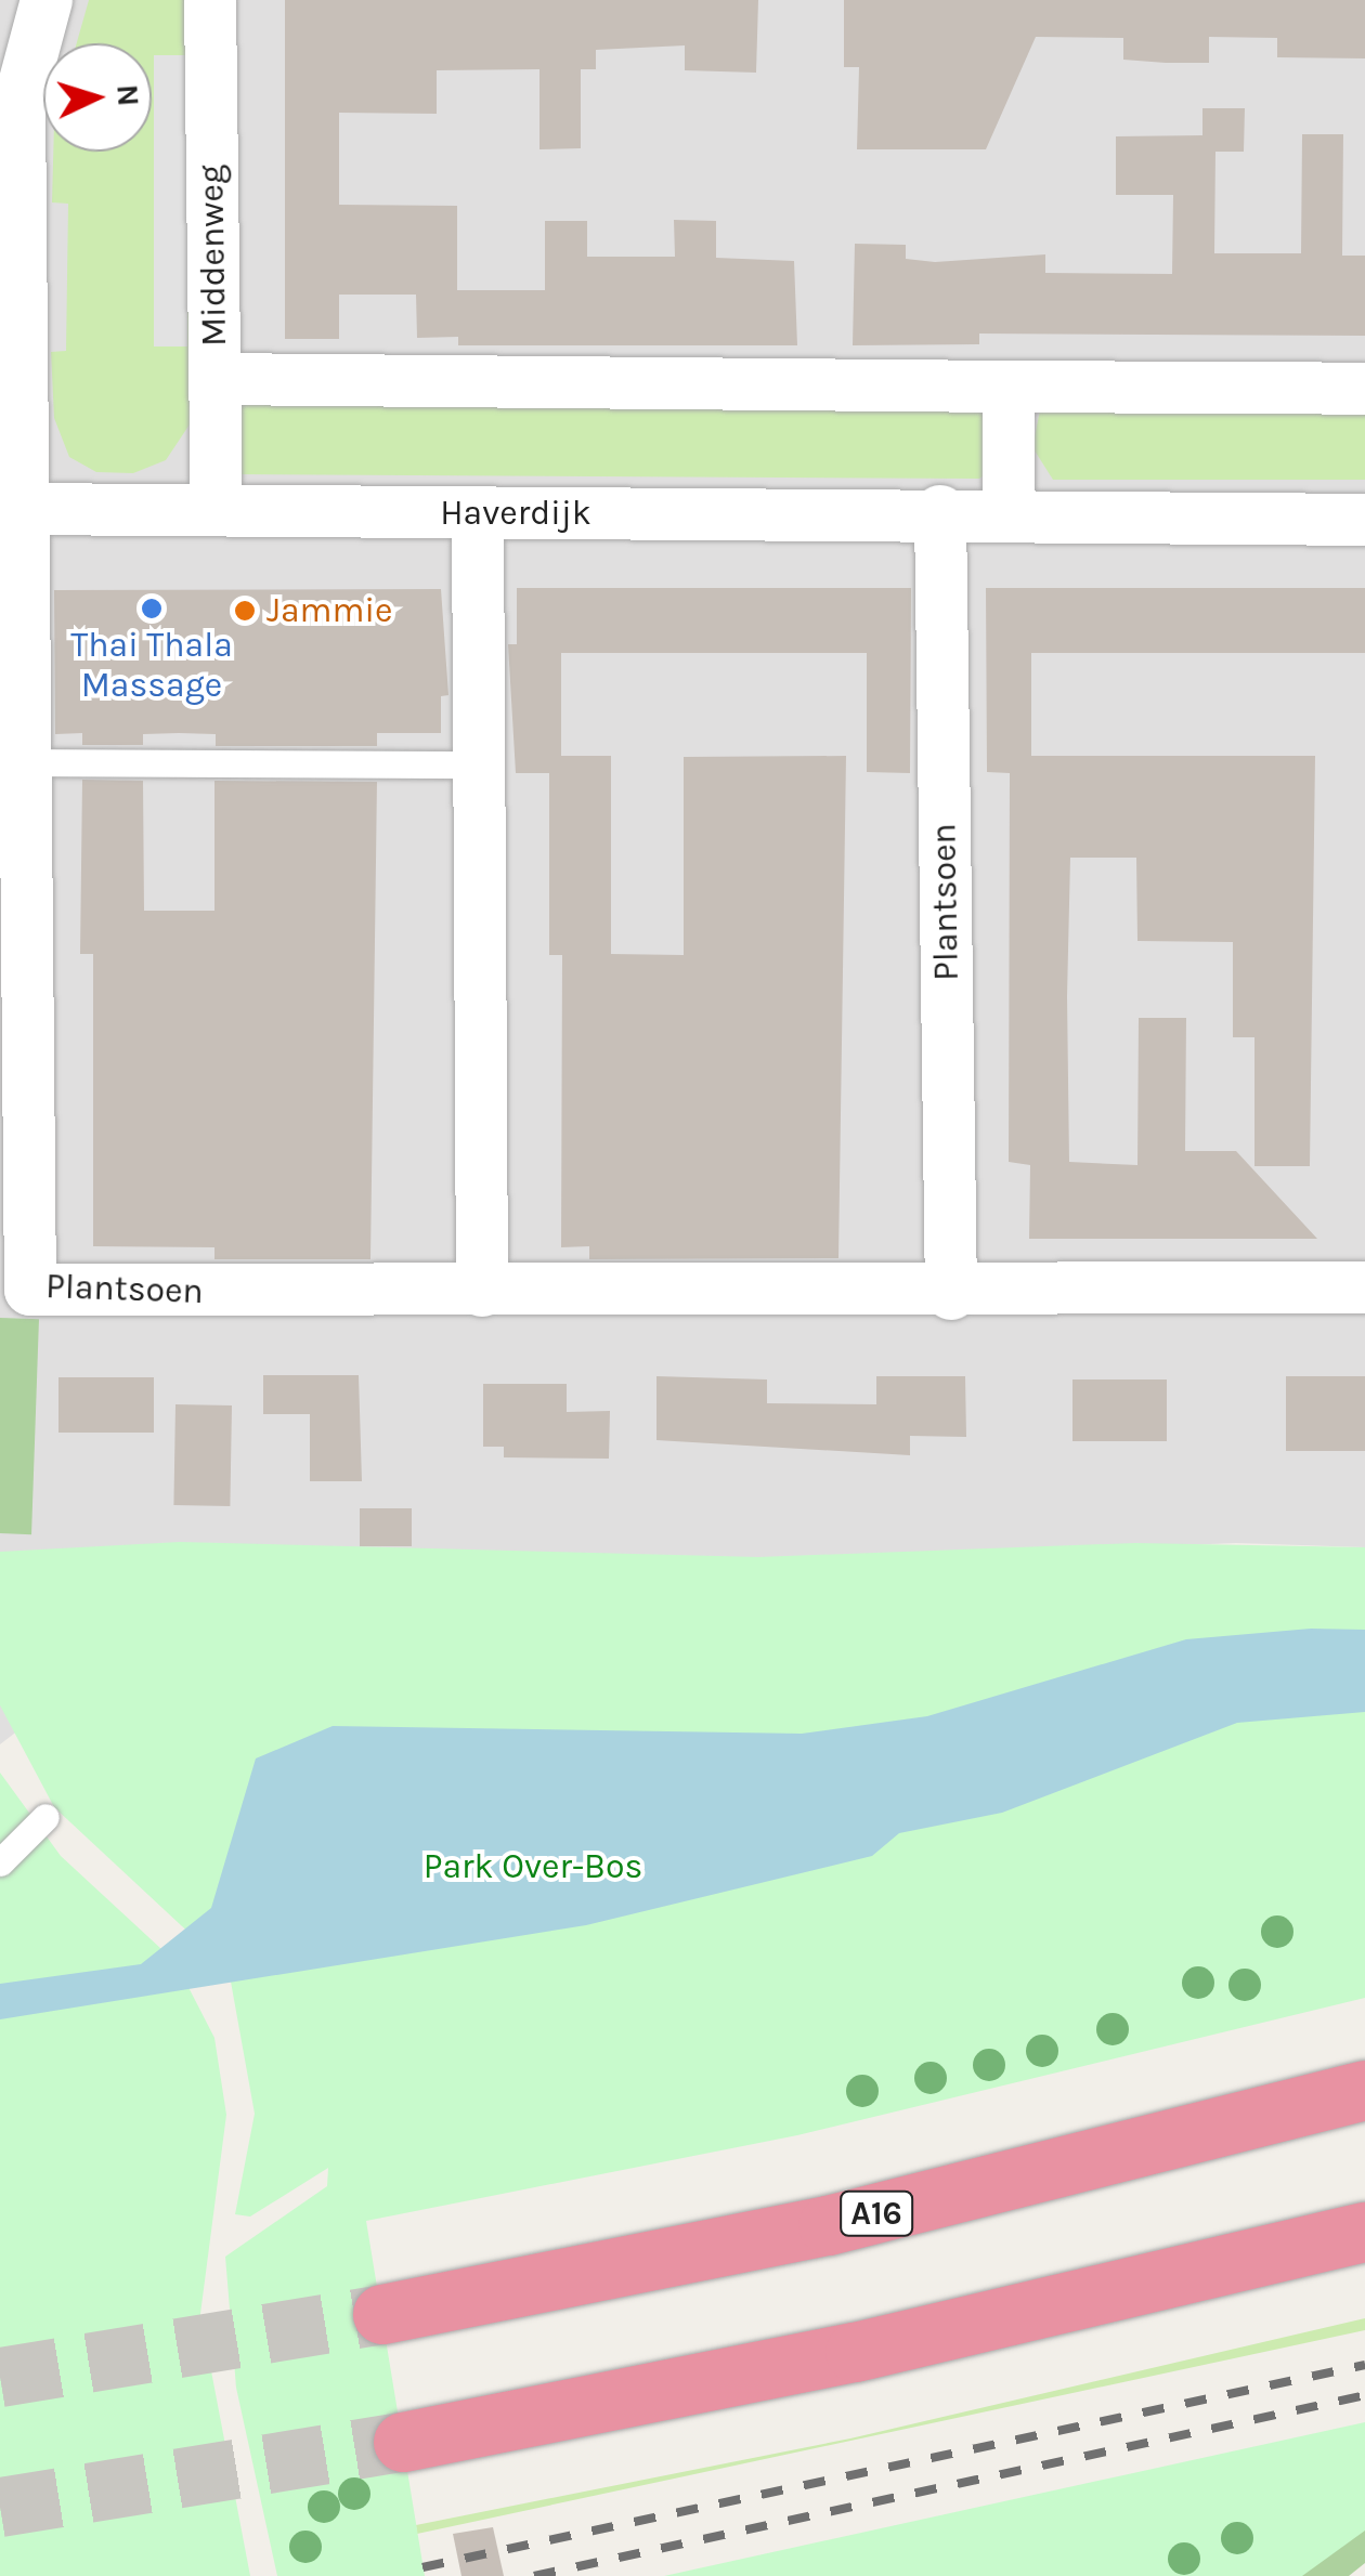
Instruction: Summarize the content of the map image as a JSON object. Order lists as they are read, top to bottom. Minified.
{"streets":{"highway":["A16"],"street":["Middenweg","Haverdijk","Plantsoen"]},"crossings":[["Middenweg","Haverdijk"],["Haverdijk","Plantsoen"]],"parks":["Park Over-Bos"],"places":["Thai Thala Massage","Jammie"],"north":"right"}
